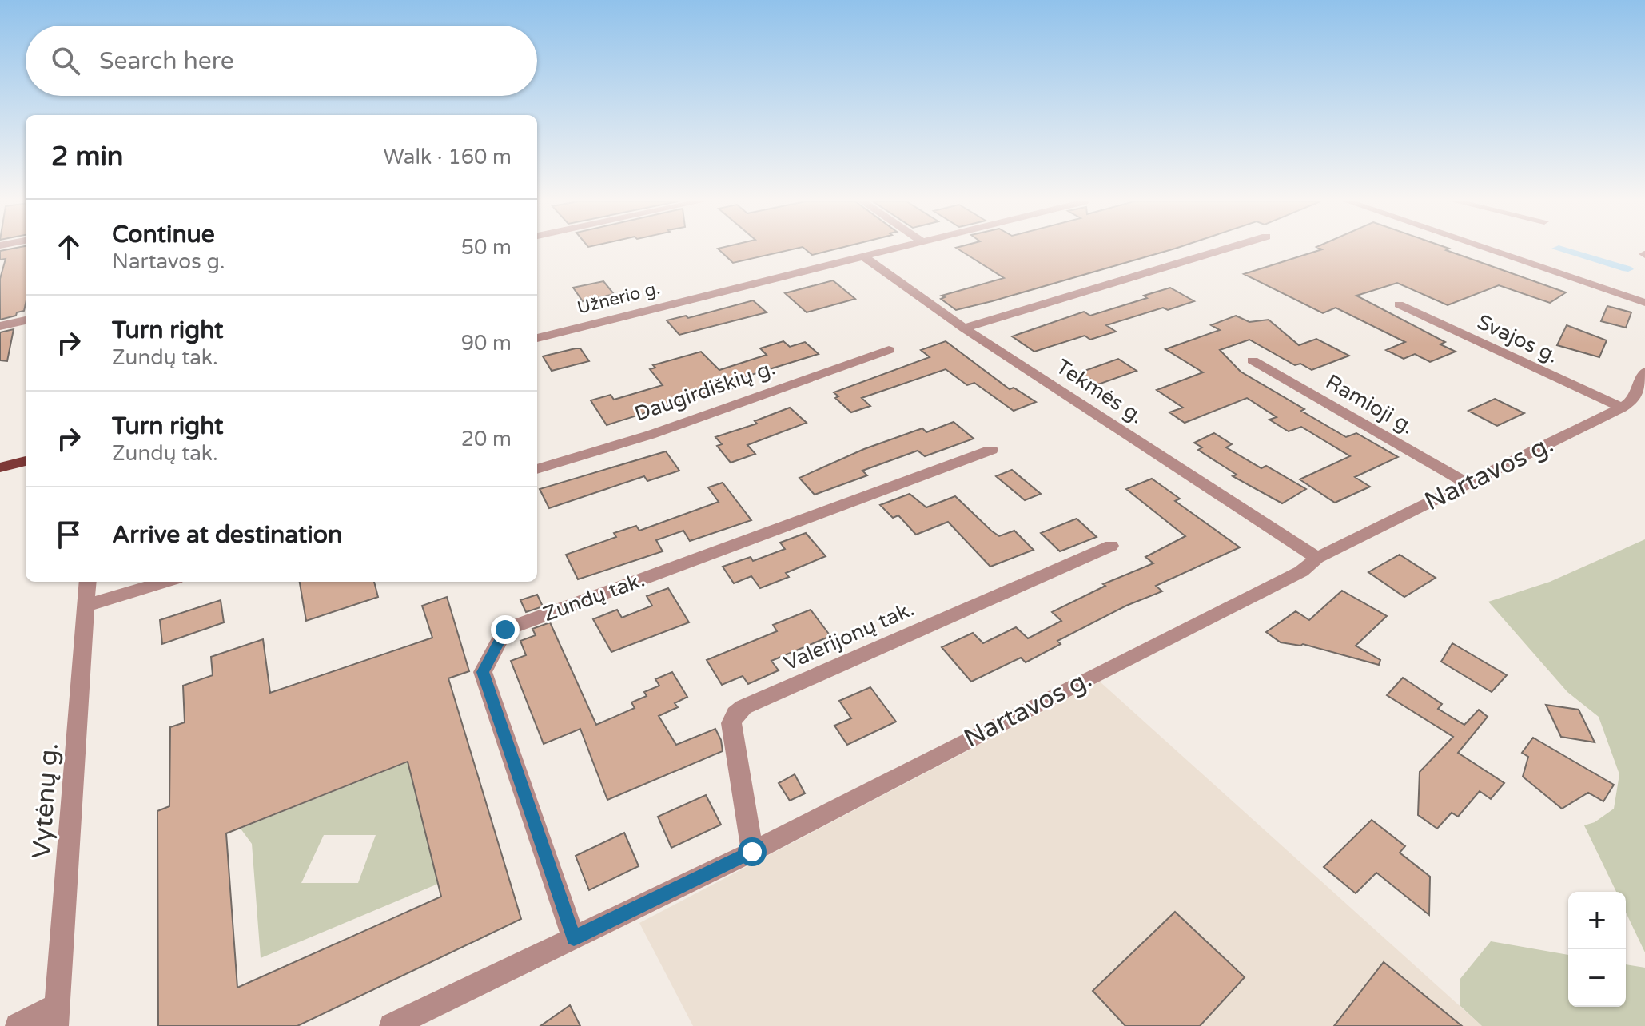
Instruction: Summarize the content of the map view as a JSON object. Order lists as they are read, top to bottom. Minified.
{"streets":{"street":["Užnerio g.","Svajos g.","Daugirdiškių g.","Tekmės g.","Ramioji g.","Nartavos g.","Zundų tak.","Valerijonų tak.","Vytėnų g."]},"crossings":[["Užnerio g.","Tekmės g."],["Svajos g.","Nartavos g."],["Tekmės g.","Nartavos g."],["Ramioji g.","Nartavos g."],["Nartavos g.","Zundų tak."],["Nartavos g.","Valerijonų tak."]],"page":{"search":"Search here","heading":["2 min","Walk · 160 m"],"list":[["Continue","Nartavos g.","50 m"],["Turn right","Zundų tak.","90 m"],["Turn right","Zundų tak.","20 m"],"Arrive at destination"],"map_buttons":["+","−"]}}
